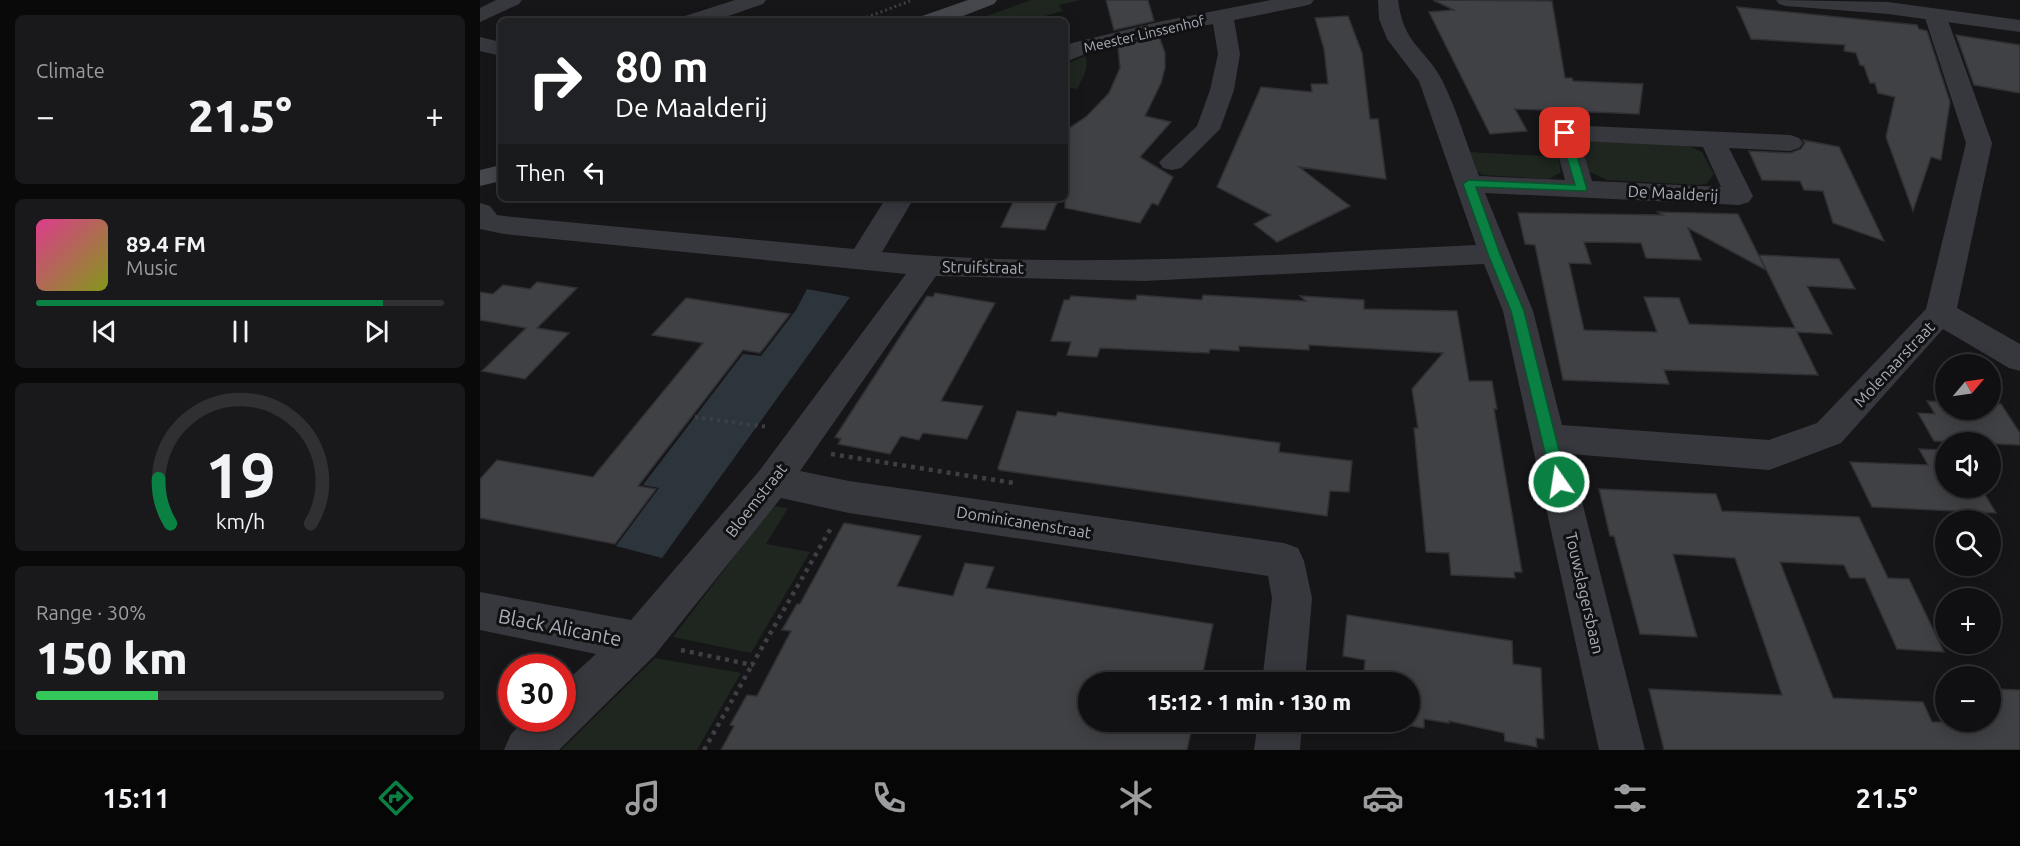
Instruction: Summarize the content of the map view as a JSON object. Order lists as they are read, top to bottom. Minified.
{"streets":{"street":["Meester Linssenhof","De Maalderij","Struifstraat","Molenaarstraat","Bloemstraat","Dominicanenstraat","Touwslagersbaan","Black Alicante"]},"crossings":[["De Maalderij","Touwslagersbaan"],["Struifstraat","Bloemstraat"],["Struifstraat","Touwslagersbaan"],["Molenaarstraat","Touwslagersbaan"],["Bloemstraat","Dominicanenstraat"],["Bloemstraat","Black Alicante"]],"north":"top right","page":{"tile":["Climate",["Range · 30%","150 km"]],"turn":["80 m","De Maalderij"],"heat":["−","21.5°","+"],"then":"Then","song":["89.4 FM","Music"],"map_buttons":["+","−"],"limit":"30","trip":"15:12 · 1 min · 130 m","tabs":["15:11","21.5°"],"gauge":["19","km/h"]}}
